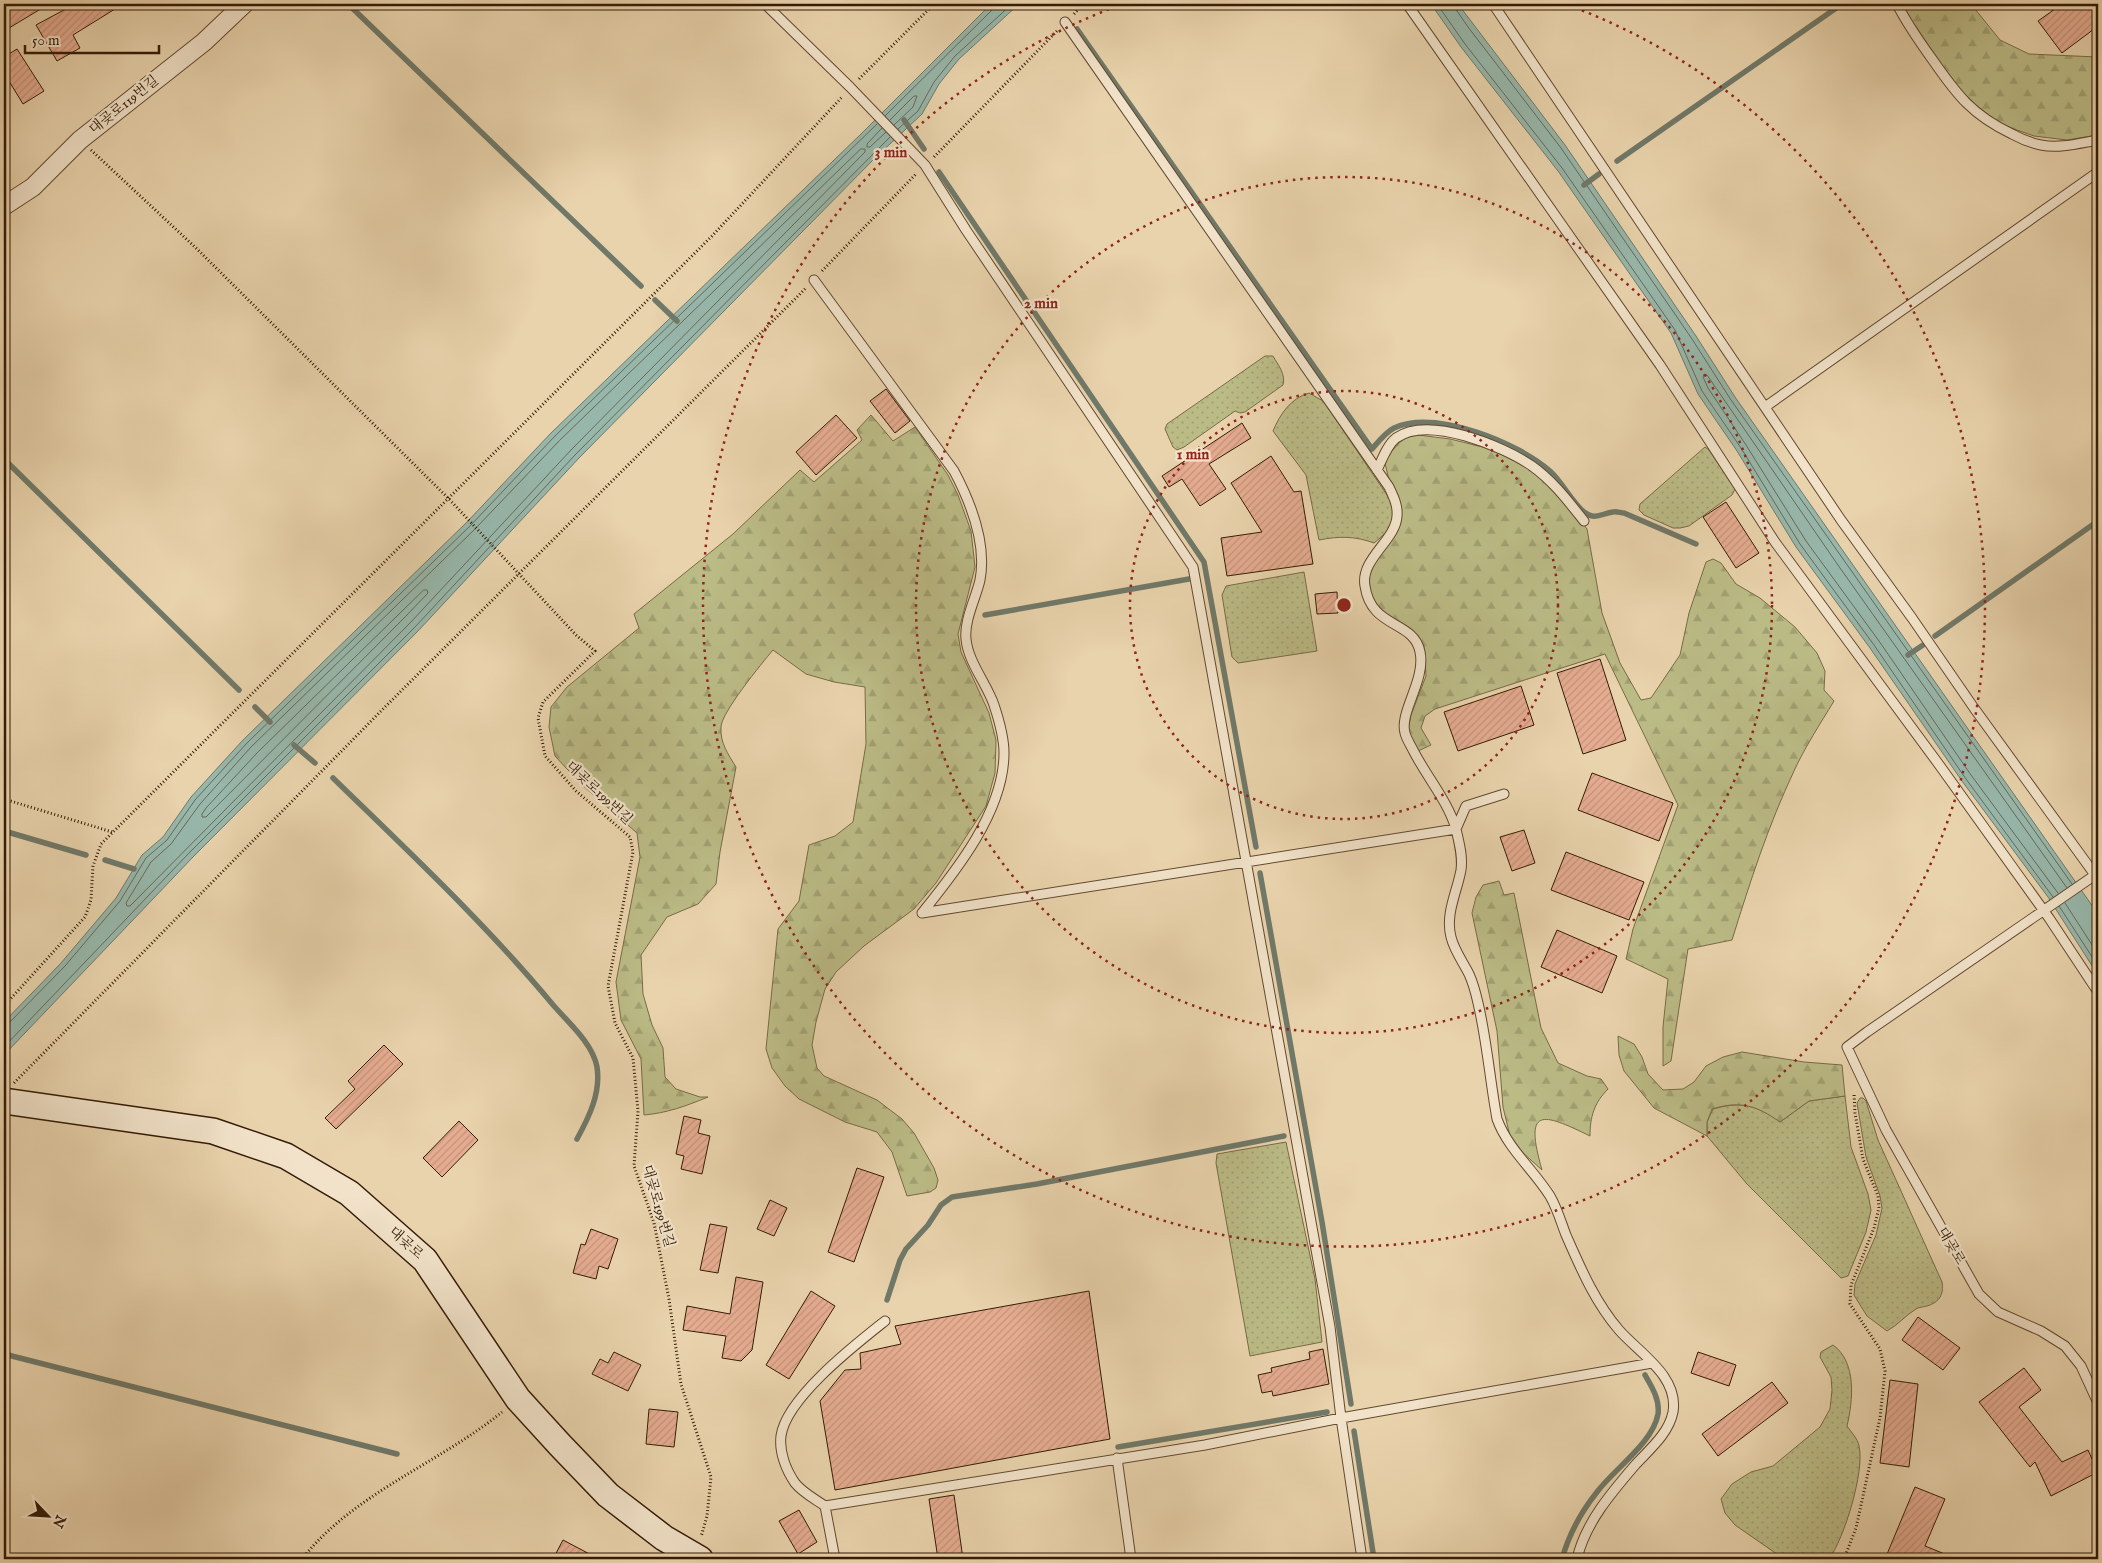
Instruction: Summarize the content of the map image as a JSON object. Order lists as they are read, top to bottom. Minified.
{"streets":{"street":["대곶로119번길","대곶로"],"path":["대곶로199번길"]},"crossings":[["대곶로199번길","대곶로"]],"scale_bar":"50 m","north":"bottom right","rings":["3 min","2 min","1 min"]}
